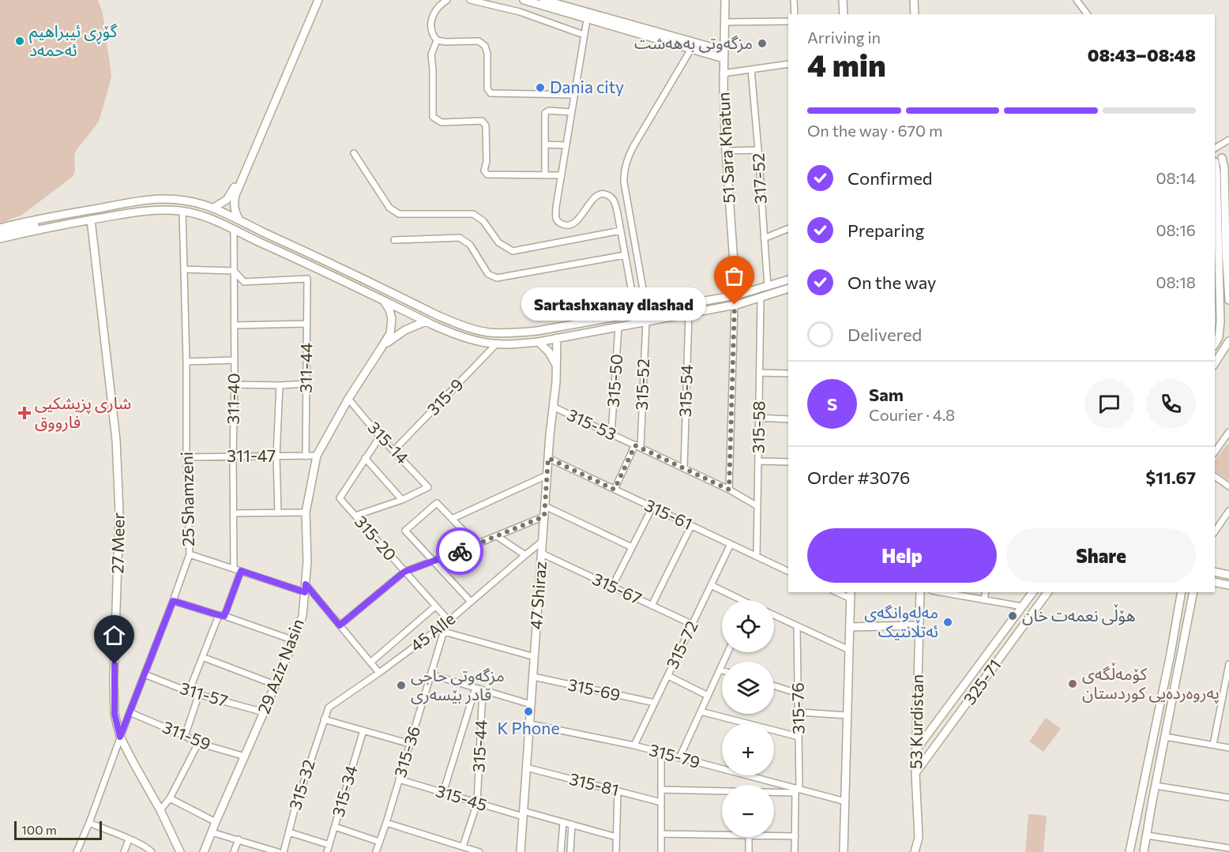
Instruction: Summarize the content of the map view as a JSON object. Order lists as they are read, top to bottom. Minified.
{"streets":{"street":["51 Sara Khatun","317-52","311-44","315-50","315-52","315-54","315-9","311-40","315-53","315-58","315-14","311-47","25 Shamzeni","315-61","315-20","27 Meer","315-67","47 Shiraz","45 Alle","315-72","29 Aziz Nasin","325-71","315-69","311-57","315-76","53 Kurdistan","311-59","315-44","315-36","315-79","315-32","315-81","315-34","315-45"]},"crossings":[["311-44","311-40"],["311-44","311-47"],["315-50","315-53"],["315-52","315-53"],["315-54","315-53"],["315-9","315-14"],["311-40","311-47"],["315-53","315-58"],["315-53","47 Shiraz"],["315-58","315-61"],["315-14","29 Aziz Nasin"],["311-47","25 Shamzeni"],["311-47","29 Aziz Nasin"],["25 Shamzeni","27 Meer"],["25 Shamzeni","311-57"],["25 Shamzeni","311-59"],["315-61","47 Shiraz"],["315-61","315-72"],["315-20","45 Alle"],["315-20","315-36"],["315-67","47 Shiraz"],["315-67","315-72"],["47 Shiraz","45 Alle"],["47 Shiraz","315-69"],["47 Shiraz","315-79"],["47 Shiraz","315-81"],["47 Shiraz","315-45"],["45 Alle","315-36"],["45 Alle","315-32"],["315-72","315-69"],["315-72","315-79"],["29 Aziz Nasin","311-57"],["29 Aziz Nasin","311-59"],["325-71","53 Kurdistan"],["315-76","315-79"],["315-44","315-45"],["315-36","315-45"]],"places":{"other":["گۆڕی ئیبراھیم ئەحمەد","مزگەوتی بەهەشت","Dania city","Sartashxanay dlashad","هۆڵی نعمەت خان","مەلەوانگەی ئەتڵانتیک","كۆمەڵگەی پەروەردەیی كوردستان","مزگەوتی حاجی قادر بێسەری","K Phone"],"health":["شاری پزیشکیی فارووق"]},"scale_bar":"100 m","page":{"heading":["4 min","Arriving in","08:43–08:48"],"panel":["Sam","Courier · 4.8","Order #3076","$11.67"],"bar":"On the way · 670 m","list":[["Confirmed","08:14"],["Preparing","08:16"],["On the way","08:18"],"Delivered"],"bubble":"Sartashxanay dlashad","round":"S","buttons":["Help","Share"],"map_buttons":["+","−"],"scale":"100 m"}}
